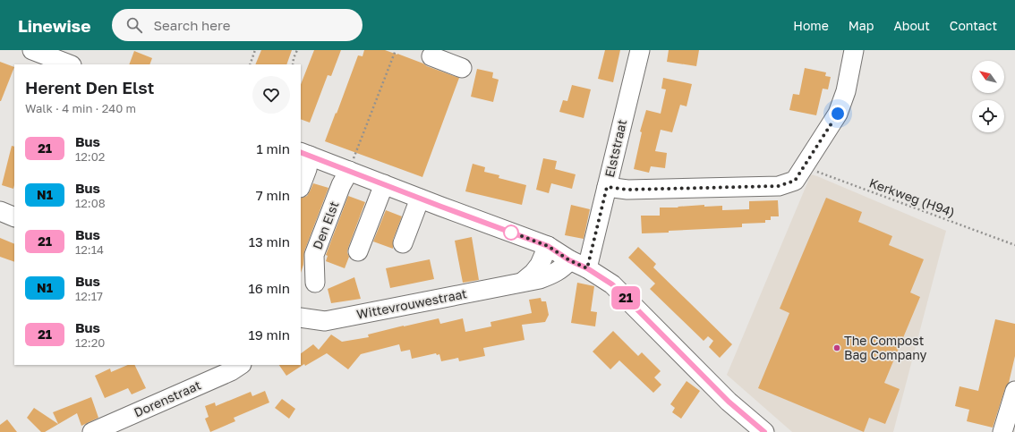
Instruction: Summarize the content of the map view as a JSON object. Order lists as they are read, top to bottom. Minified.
{"streets":{"street":["Elststraat","Den Elst","Wittevrouwestraat","Dorenstraat"],"path":["Kerkweg (H94)"]},"places":["The Compost Bag Company"],"lines":["bus line 21"],"north":"top left","page":{"header":"Linewise","search":"Search here","nav":["Home","Map","About","Contact"],"on_map":"21","heading":["Herent Den Elst","Walk · 4 min · 240 m"],"list":[{"mark":"21","name":"Bus","note":"12:02","value":"1 min"},{"mark":"N1","name":"Bus","note":"12:08","value":"7 min"},{"mark":"21","name":"Bus","note":"12:14","value":"13 min"},{"mark":"N1","name":"Bus","note":"12:17","value":"16 min"},{"mark":"21","name":"Bus","note":"12:20","value":"19 min"}]}}
